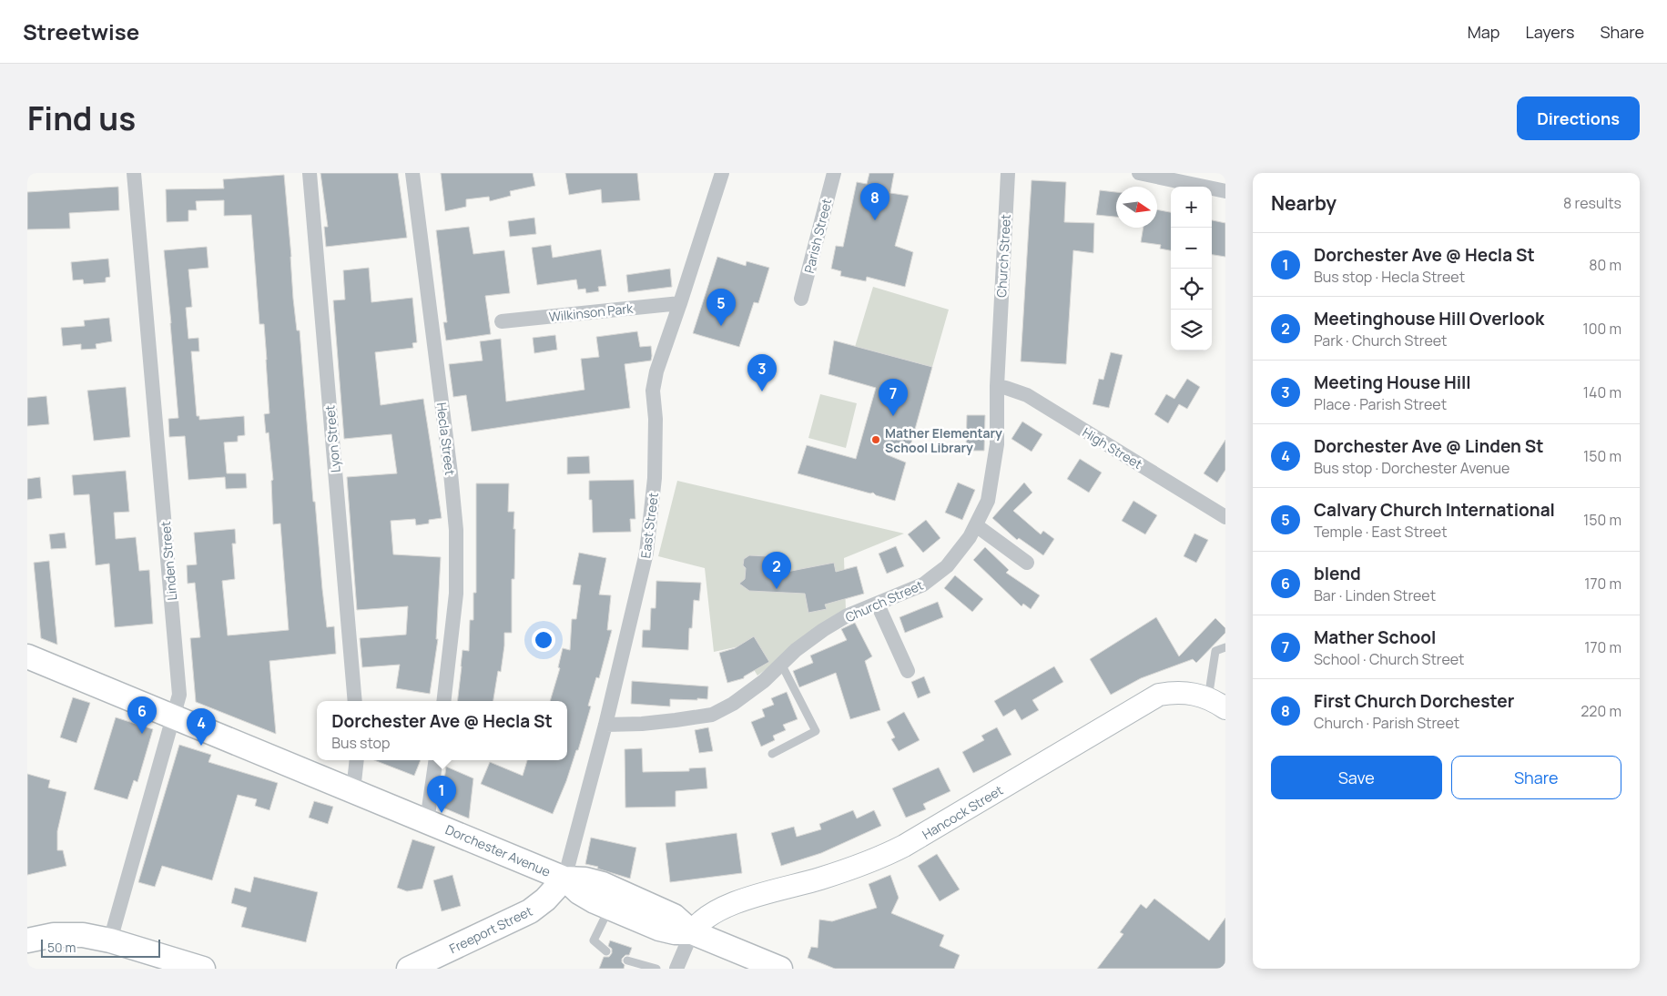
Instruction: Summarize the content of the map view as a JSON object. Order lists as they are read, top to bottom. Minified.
{"streets":{"main road":["Hancock Street","Dorchester Avenue","Freeport Street"],"street":["Parish Street","Church Street","Wilkinson Park","Lyon Street","Hecla Street","High Street","East Street","Linden Street"]},"crossings":[["Church Street","High Street"],["Church Street","East Street"],["Wilkinson Park","East Street"],["East Street","Dorchester Avenue"],["East Street","Freeport Street"],["Linden Street","Dorchester Avenue"],["Hancock Street","Dorchester Avenue"],["Dorchester Avenue","Freeport Street"]],"places":["Mather Elementary School Library"],"scale_bar":"50 m","north":"right","page":{"header":"Streetwise","nav":["Map","Layers","Share"],"title":"Find us","buttons":["Directions",["Save","Share"]],"heading":["Nearby","8 results"],"pins":["8","5","3","7","2","6","4","1"],"map_buttons":["+","−"],"list":[{"mark":"1","name":"Dorchester Ave @ Hecla St","note":"Bus stop · Hecla Street","value":"80 m"},{"mark":"2","name":"Meetinghouse Hill Overlook","note":"Park · Church Street","value":"100 m"},{"mark":"3","name":"Meeting House Hill","note":"Place · Parish Street","value":"140 m"},{"mark":"4","name":"Dorchester Ave @ Linden St","note":"Bus stop · Dorchester Avenue","value":"150 m"},{"mark":"5","name":"Calvary Church International","note":"Temple · East Street","value":"150 m"},{"mark":"6","name":"blend","note":"Bar · Linden Street","value":"170 m"},{"mark":"7","name":"Mather School","note":"School · Church Street","value":"170 m"},{"mark":"8","name":"First Church Dorchester","note":"Church · Parish Street","value":"220 m"}],"popup":["Dorchester Ave @ Hecla St","Bus stop"],"scale":"50 m"}}
